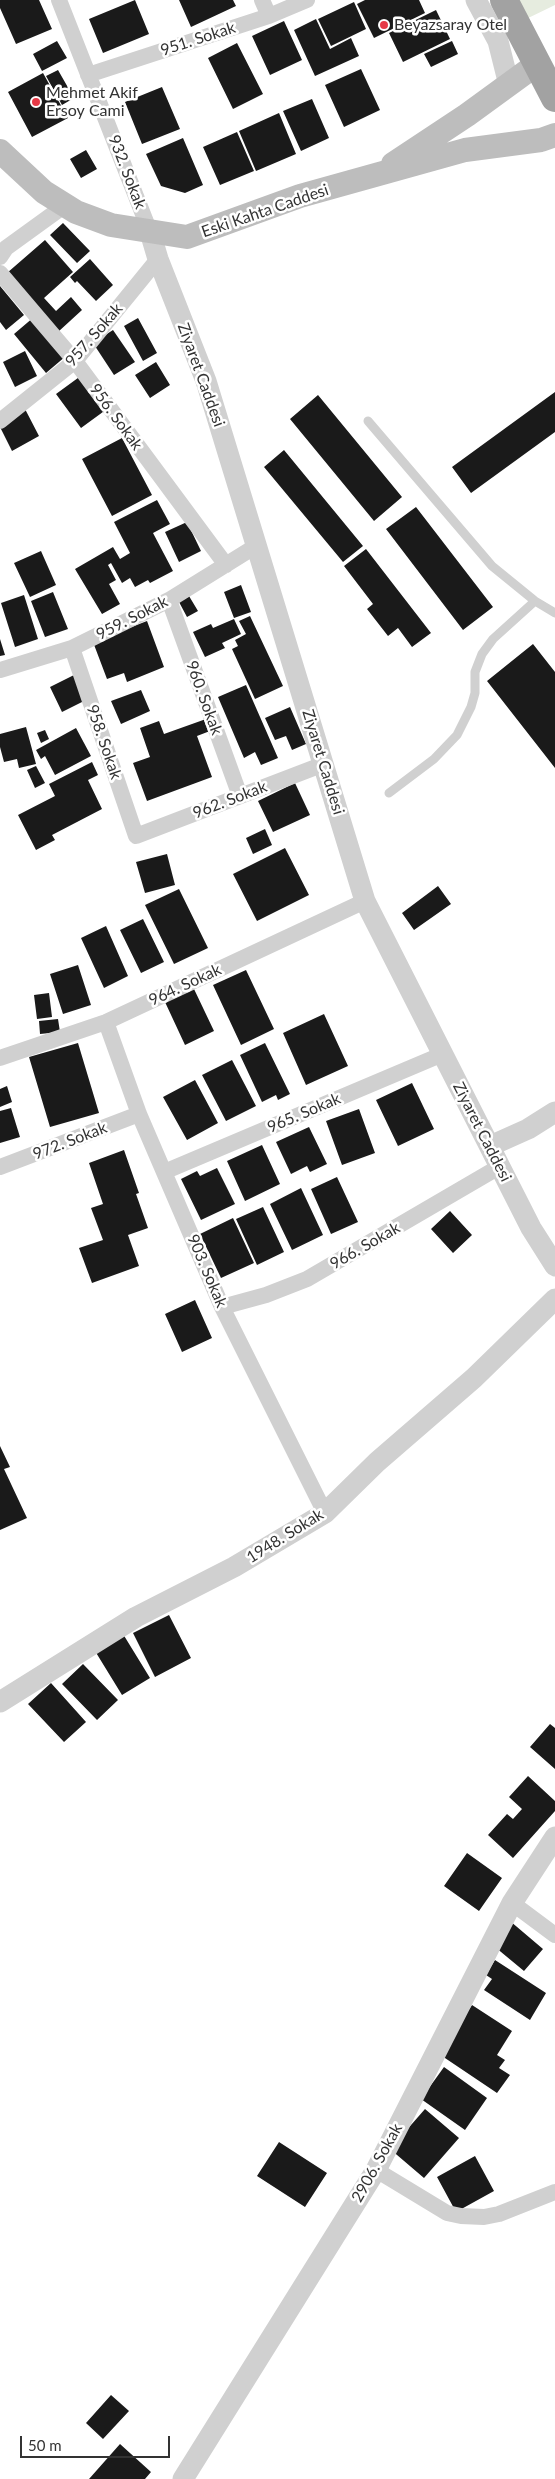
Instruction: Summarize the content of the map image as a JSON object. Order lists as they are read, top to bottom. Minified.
{"streets":{"main road":["Eski Kahta Caddesi"],"street":["951. Sokak","932. Sokak","957. Sokak","Ziyaret Caddesi","956. Sokak","959. Sokak","960. Sokak","958. Sokak","962. Sokak","964. Sokak","965. Sokak","972. Sokak","966. Sokak","903. Sokak","1948. Sokak","2906. Sokak"]},"crossings":[["951. Sokak","932. Sokak"],["932. Sokak","Eski Kahta Caddesi"],["932. Sokak","Ziyaret Caddesi"],["Eski Kahta Caddesi","Ziyaret Caddesi"],["957. Sokak","Ziyaret Caddesi"],["957. Sokak","956. Sokak"],["Ziyaret Caddesi","959. Sokak"],["Ziyaret Caddesi","962. Sokak"],["Ziyaret Caddesi","964. Sokak"],["Ziyaret Caddesi","965. Sokak"],["Ziyaret Caddesi","966. Sokak"],["956. Sokak","959. Sokak"],["959. Sokak","960. Sokak"],["959. Sokak","958. Sokak"],["960. Sokak","962. Sokak"],["958. Sokak","962. Sokak"],["964. Sokak","903. Sokak"],["965. Sokak","903. Sokak"],["972. Sokak","903. Sokak"],["966. Sokak","903. Sokak"],["903. Sokak","1948. Sokak"]],"places":["Beyazsaray Otel","Mehmet Akif Ersoy Cami"],"scale_bar":"50 m"}
